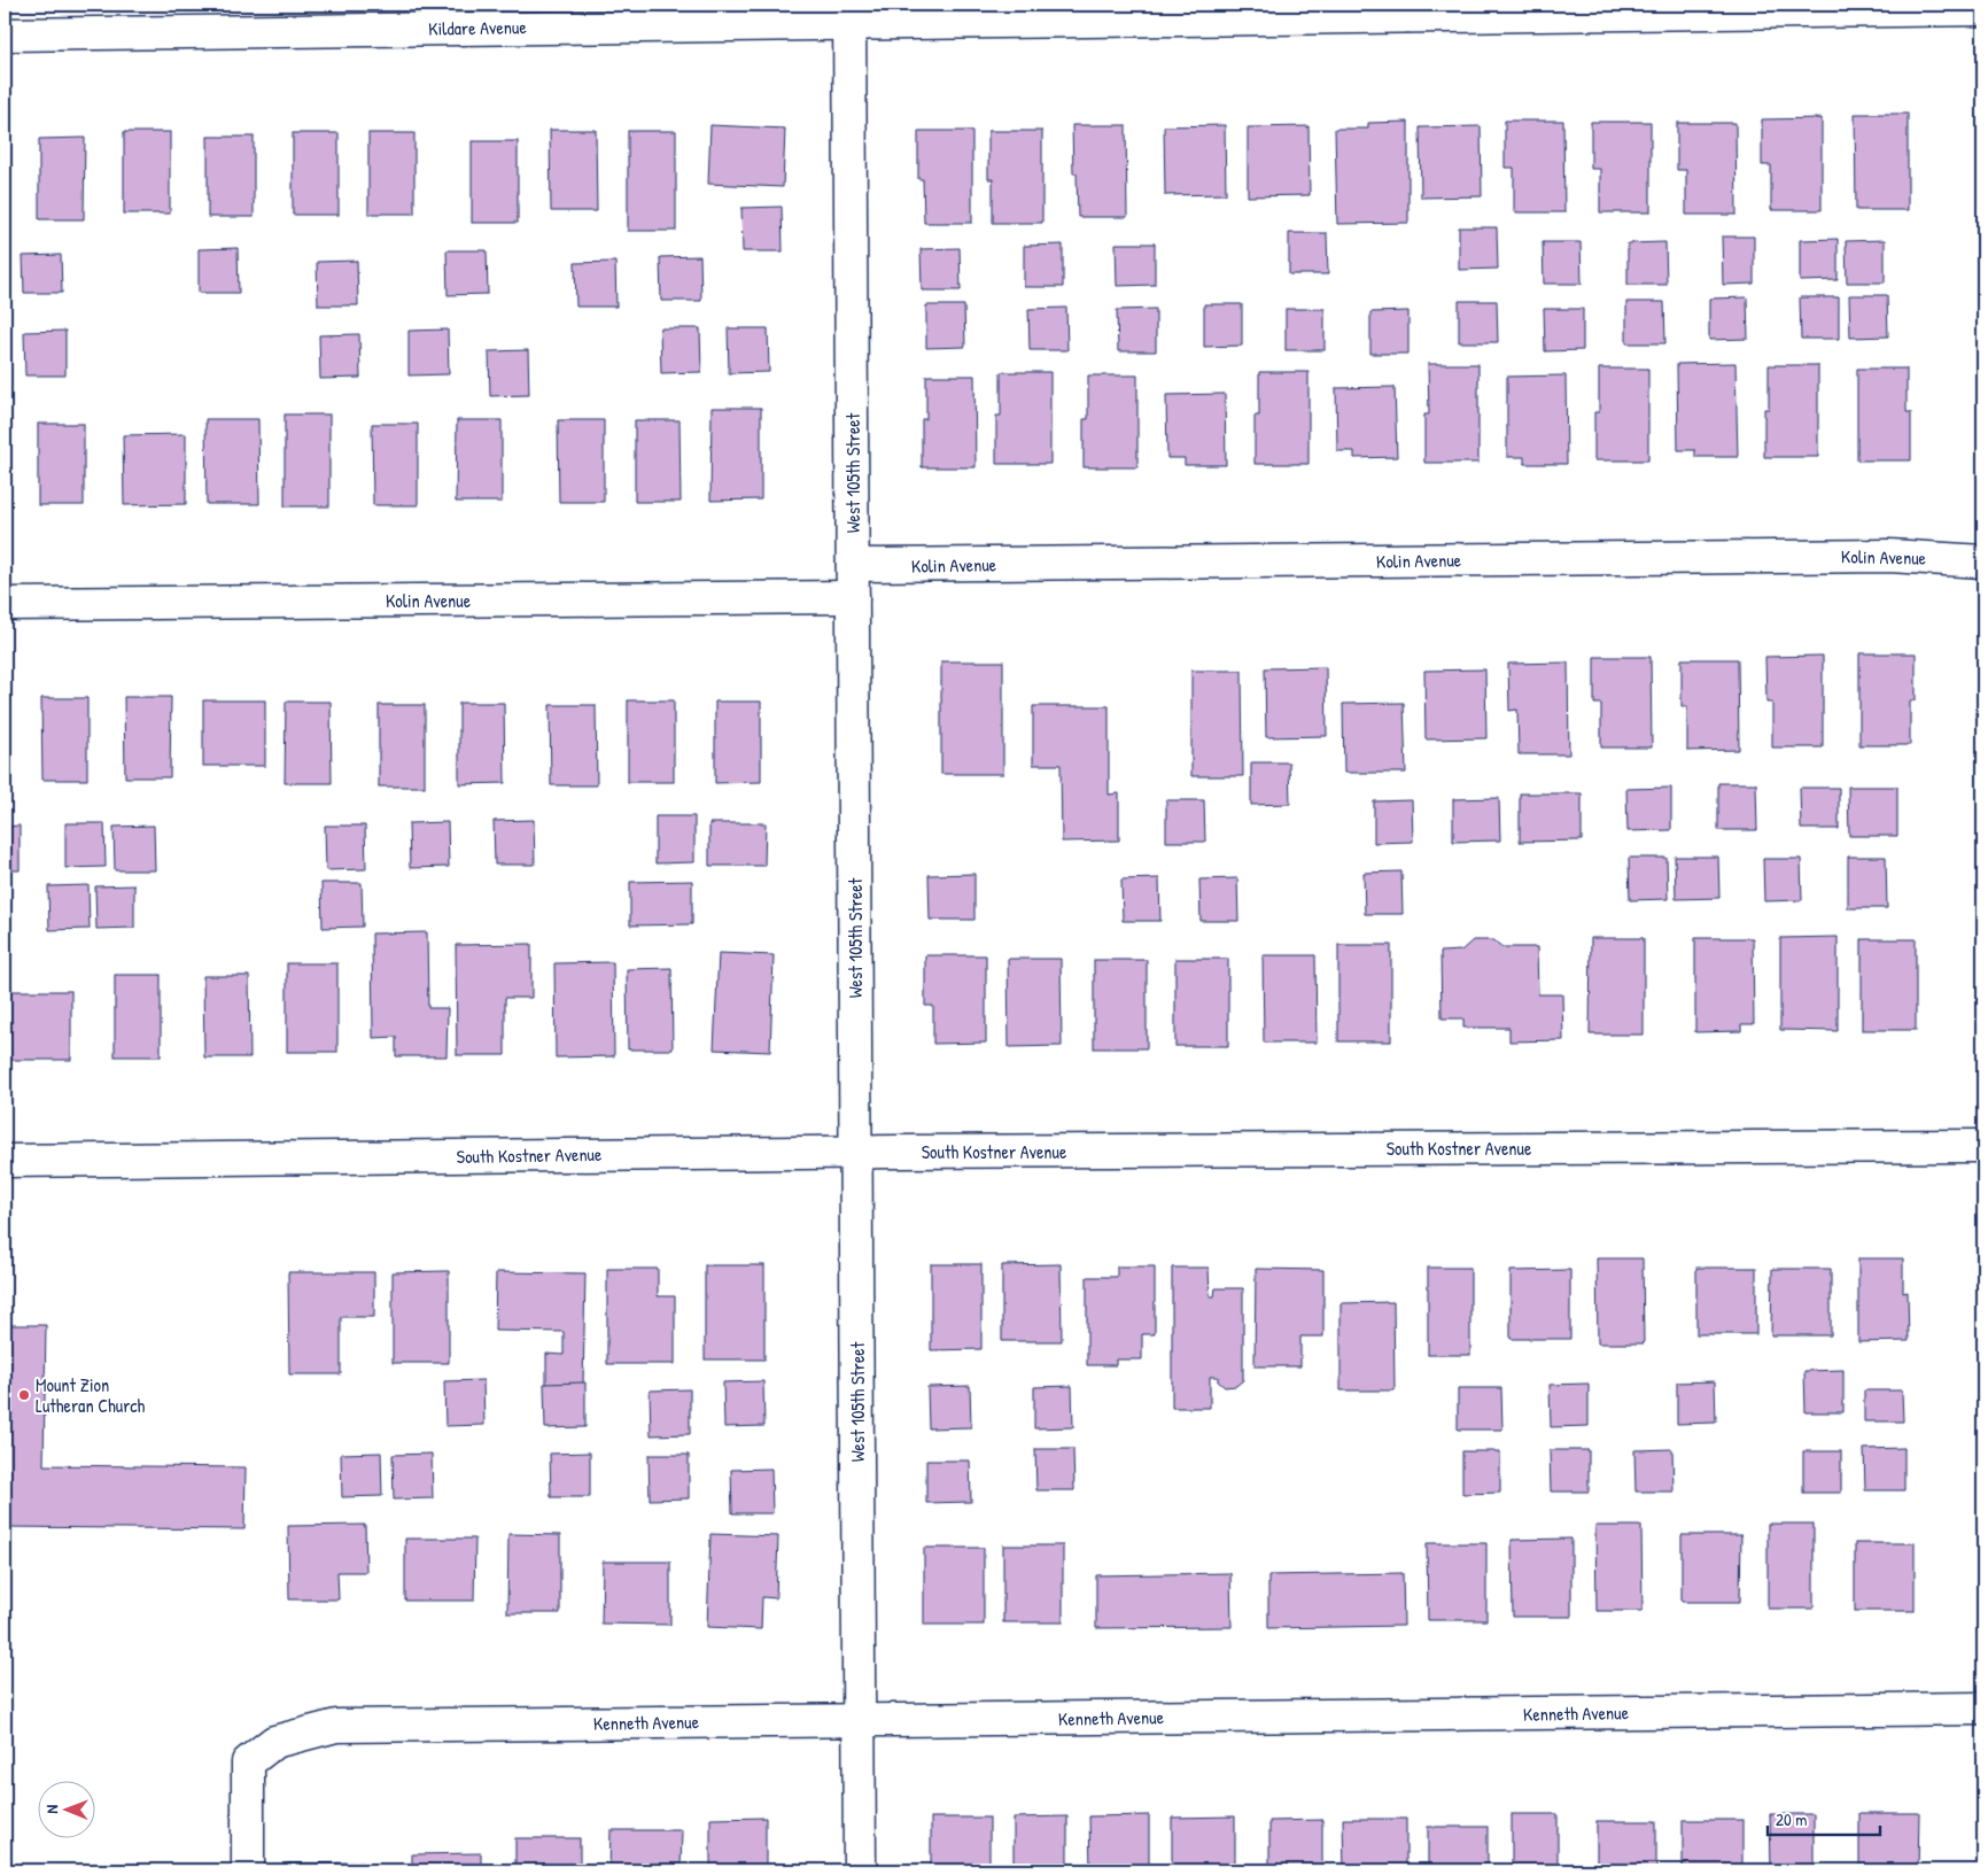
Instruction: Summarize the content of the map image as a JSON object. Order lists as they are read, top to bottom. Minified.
{"streets":{"street":["Kildare Avenue","West 105th Street","Kolin Avenue","South Kostner Avenue","Kenneth Avenue"]},"crossings":[["Kildare Avenue","West 105th Street"],["West 105th Street","Kolin Avenue"],["West 105th Street","South Kostner Avenue"],["West 105th Street","Kenneth Avenue"]],"places":["Mount Zion Lutheran Church"],"scale_bar":"20 m","north":"left"}
